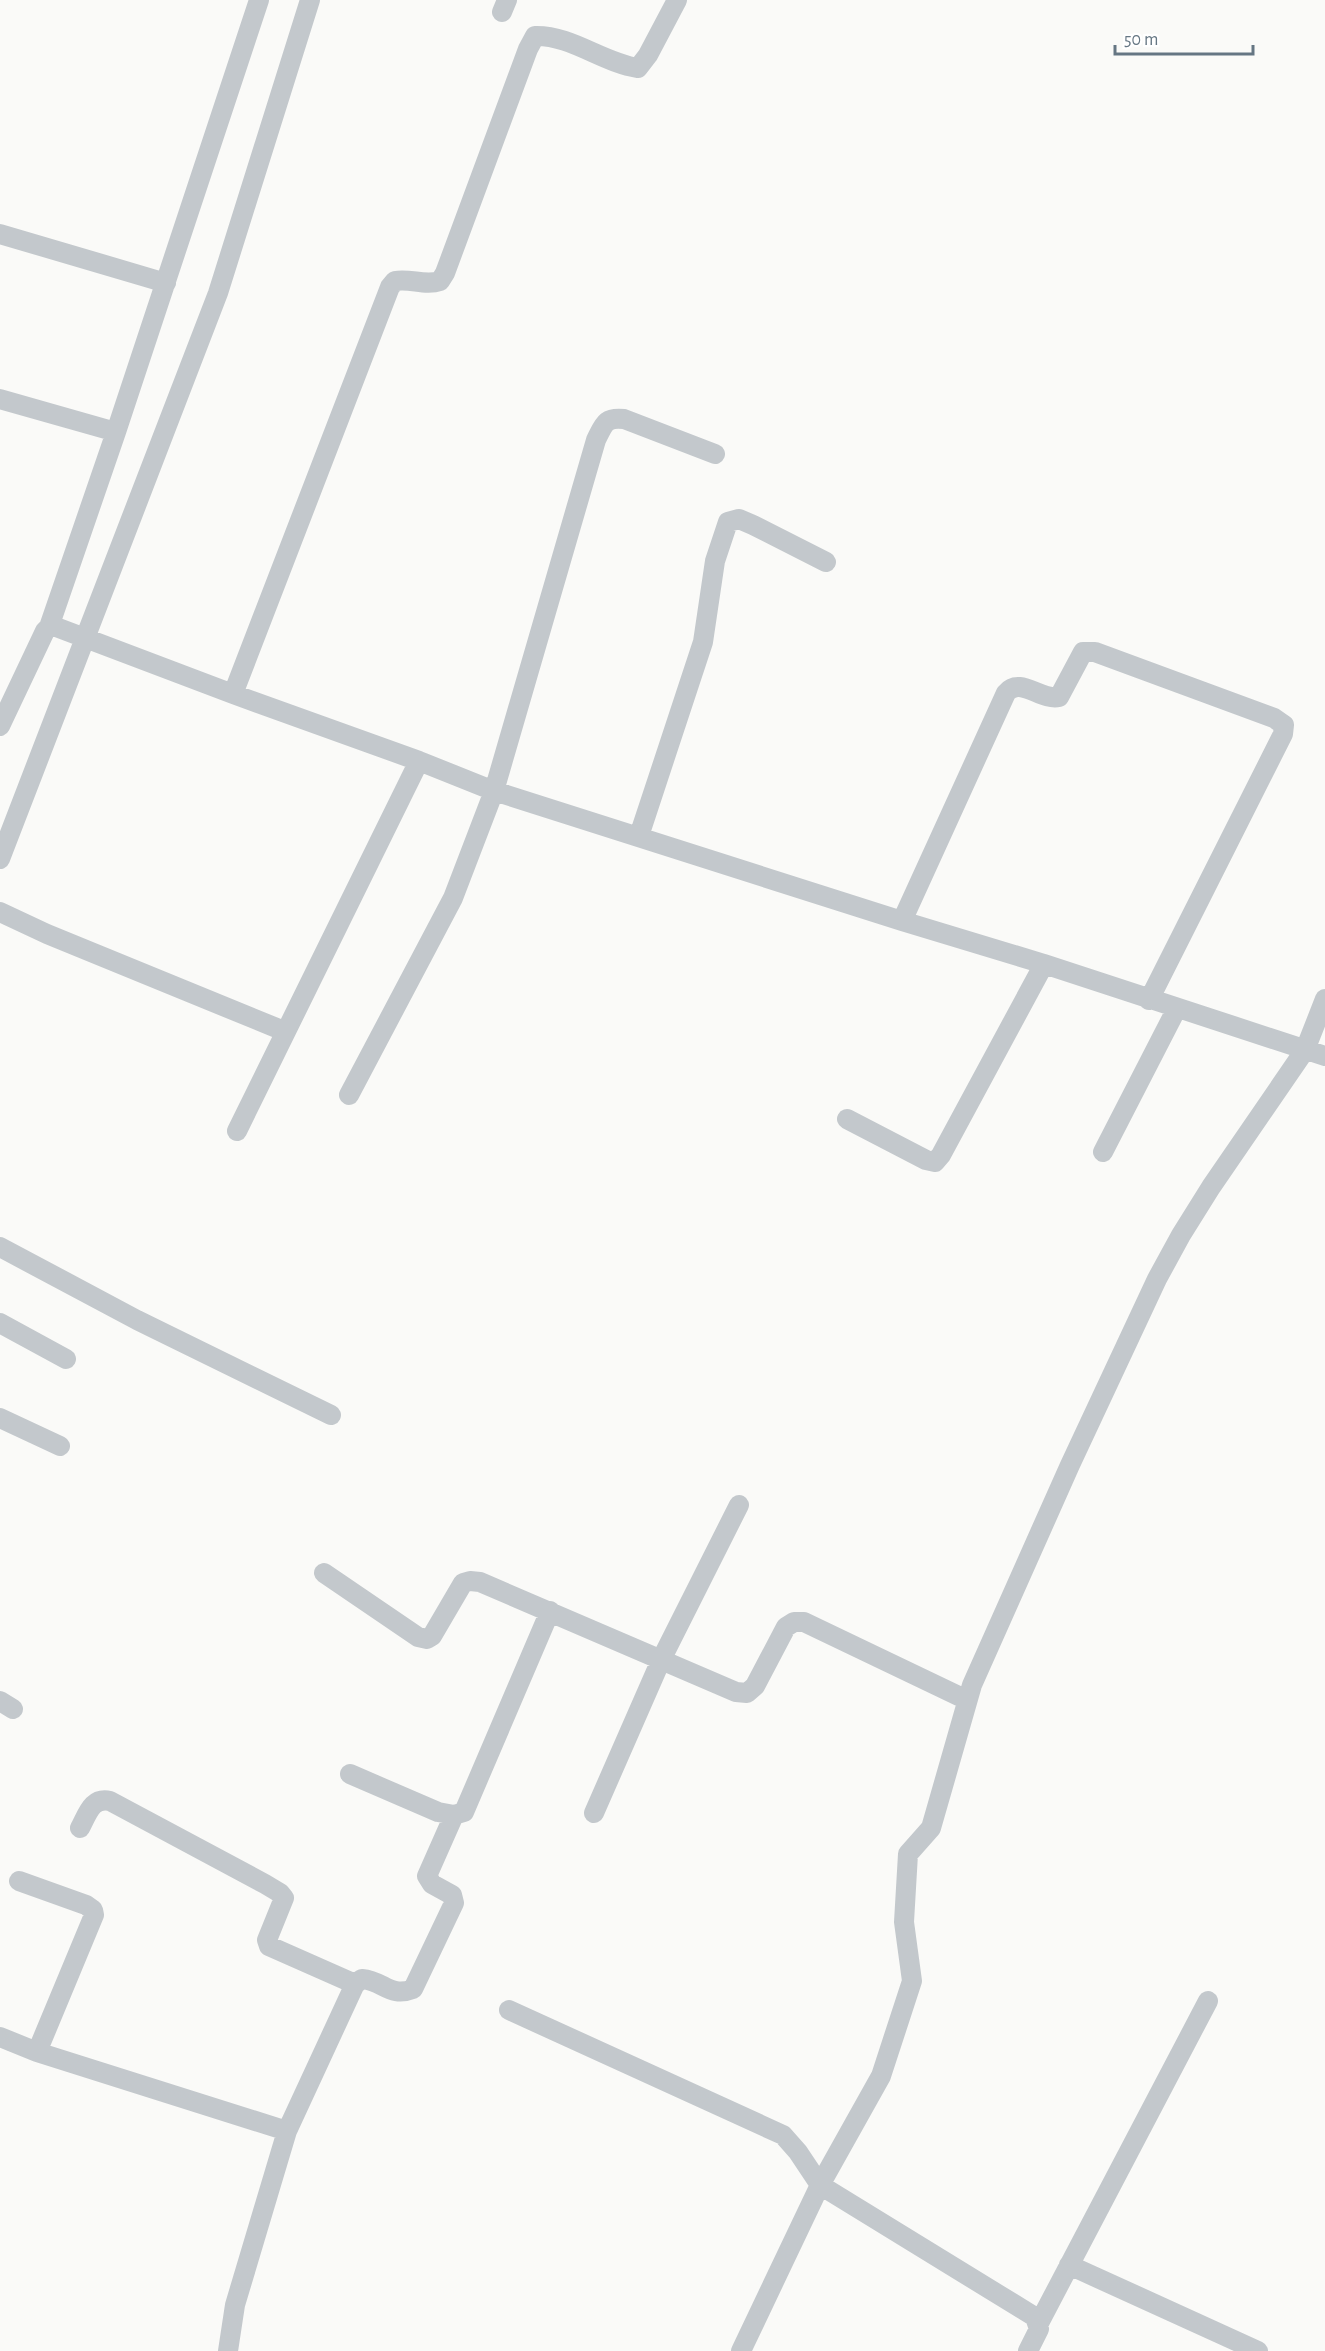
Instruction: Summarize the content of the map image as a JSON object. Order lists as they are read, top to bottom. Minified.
{"scale_bar":"50 m"}
